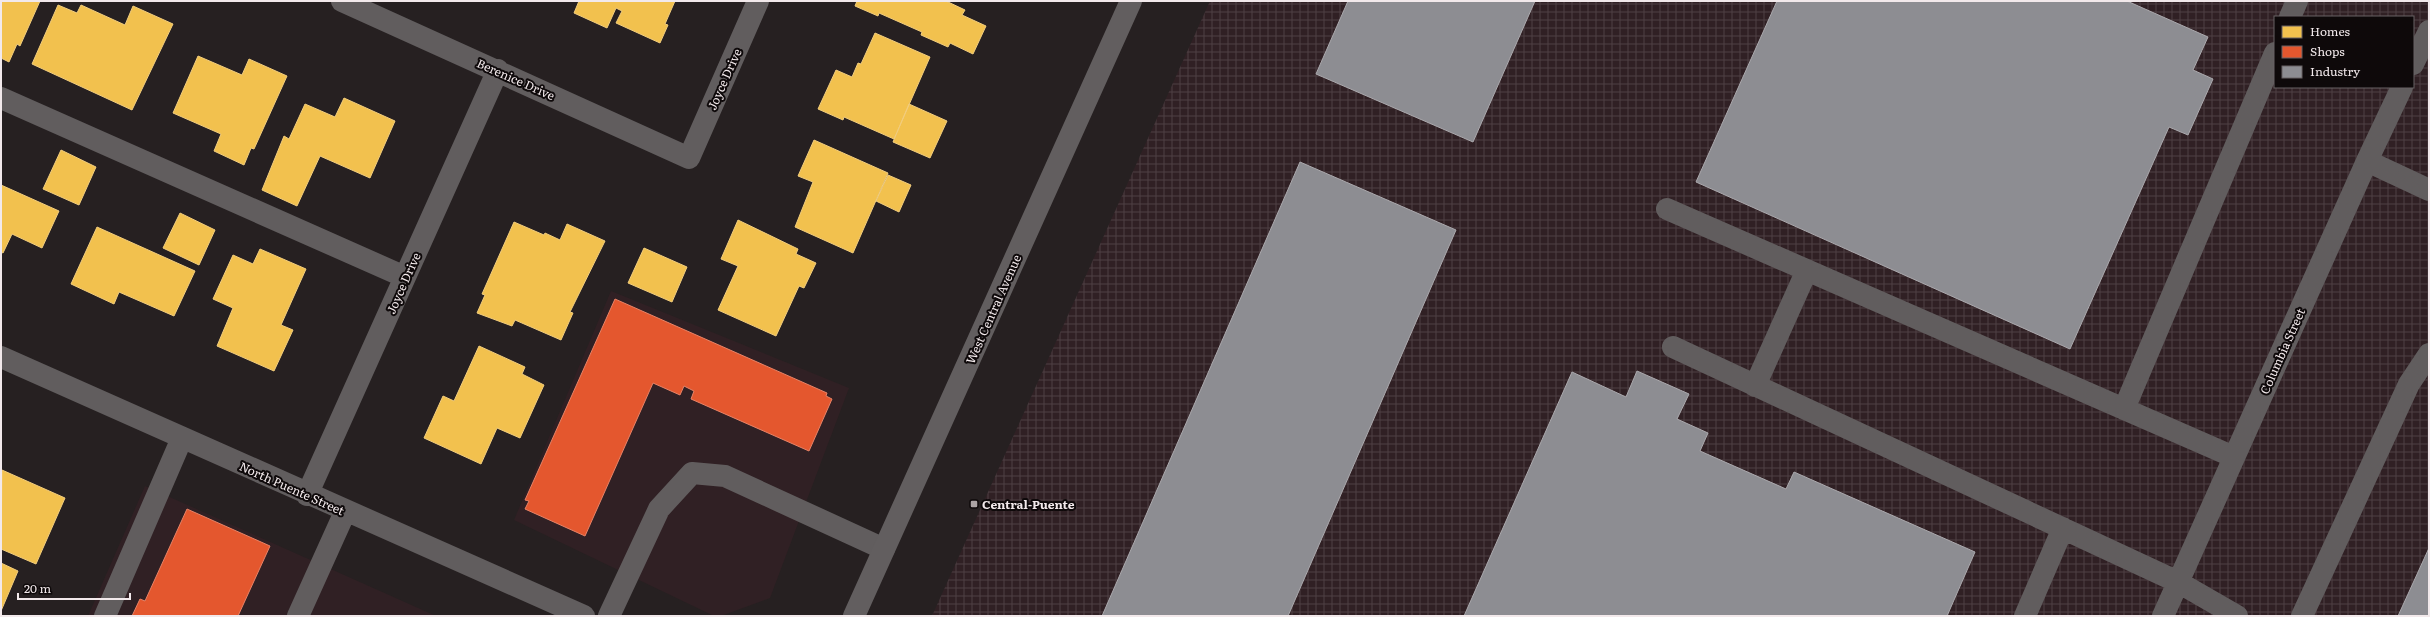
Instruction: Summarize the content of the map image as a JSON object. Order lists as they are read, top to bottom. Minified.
{"streets":{"main road":["West Central Avenue"],"street":["Berenice Drive","Joyce Drive","Columbia Street","North Puente Street"]},"crossings":[["Berenice Drive","Joyce Drive"],["Joyce Drive","North Puente Street"]],"places":{"transit":["Central-Puente"]},"legend":["Homes","Shops","Industry"],"scale_bar":"20 m"}
